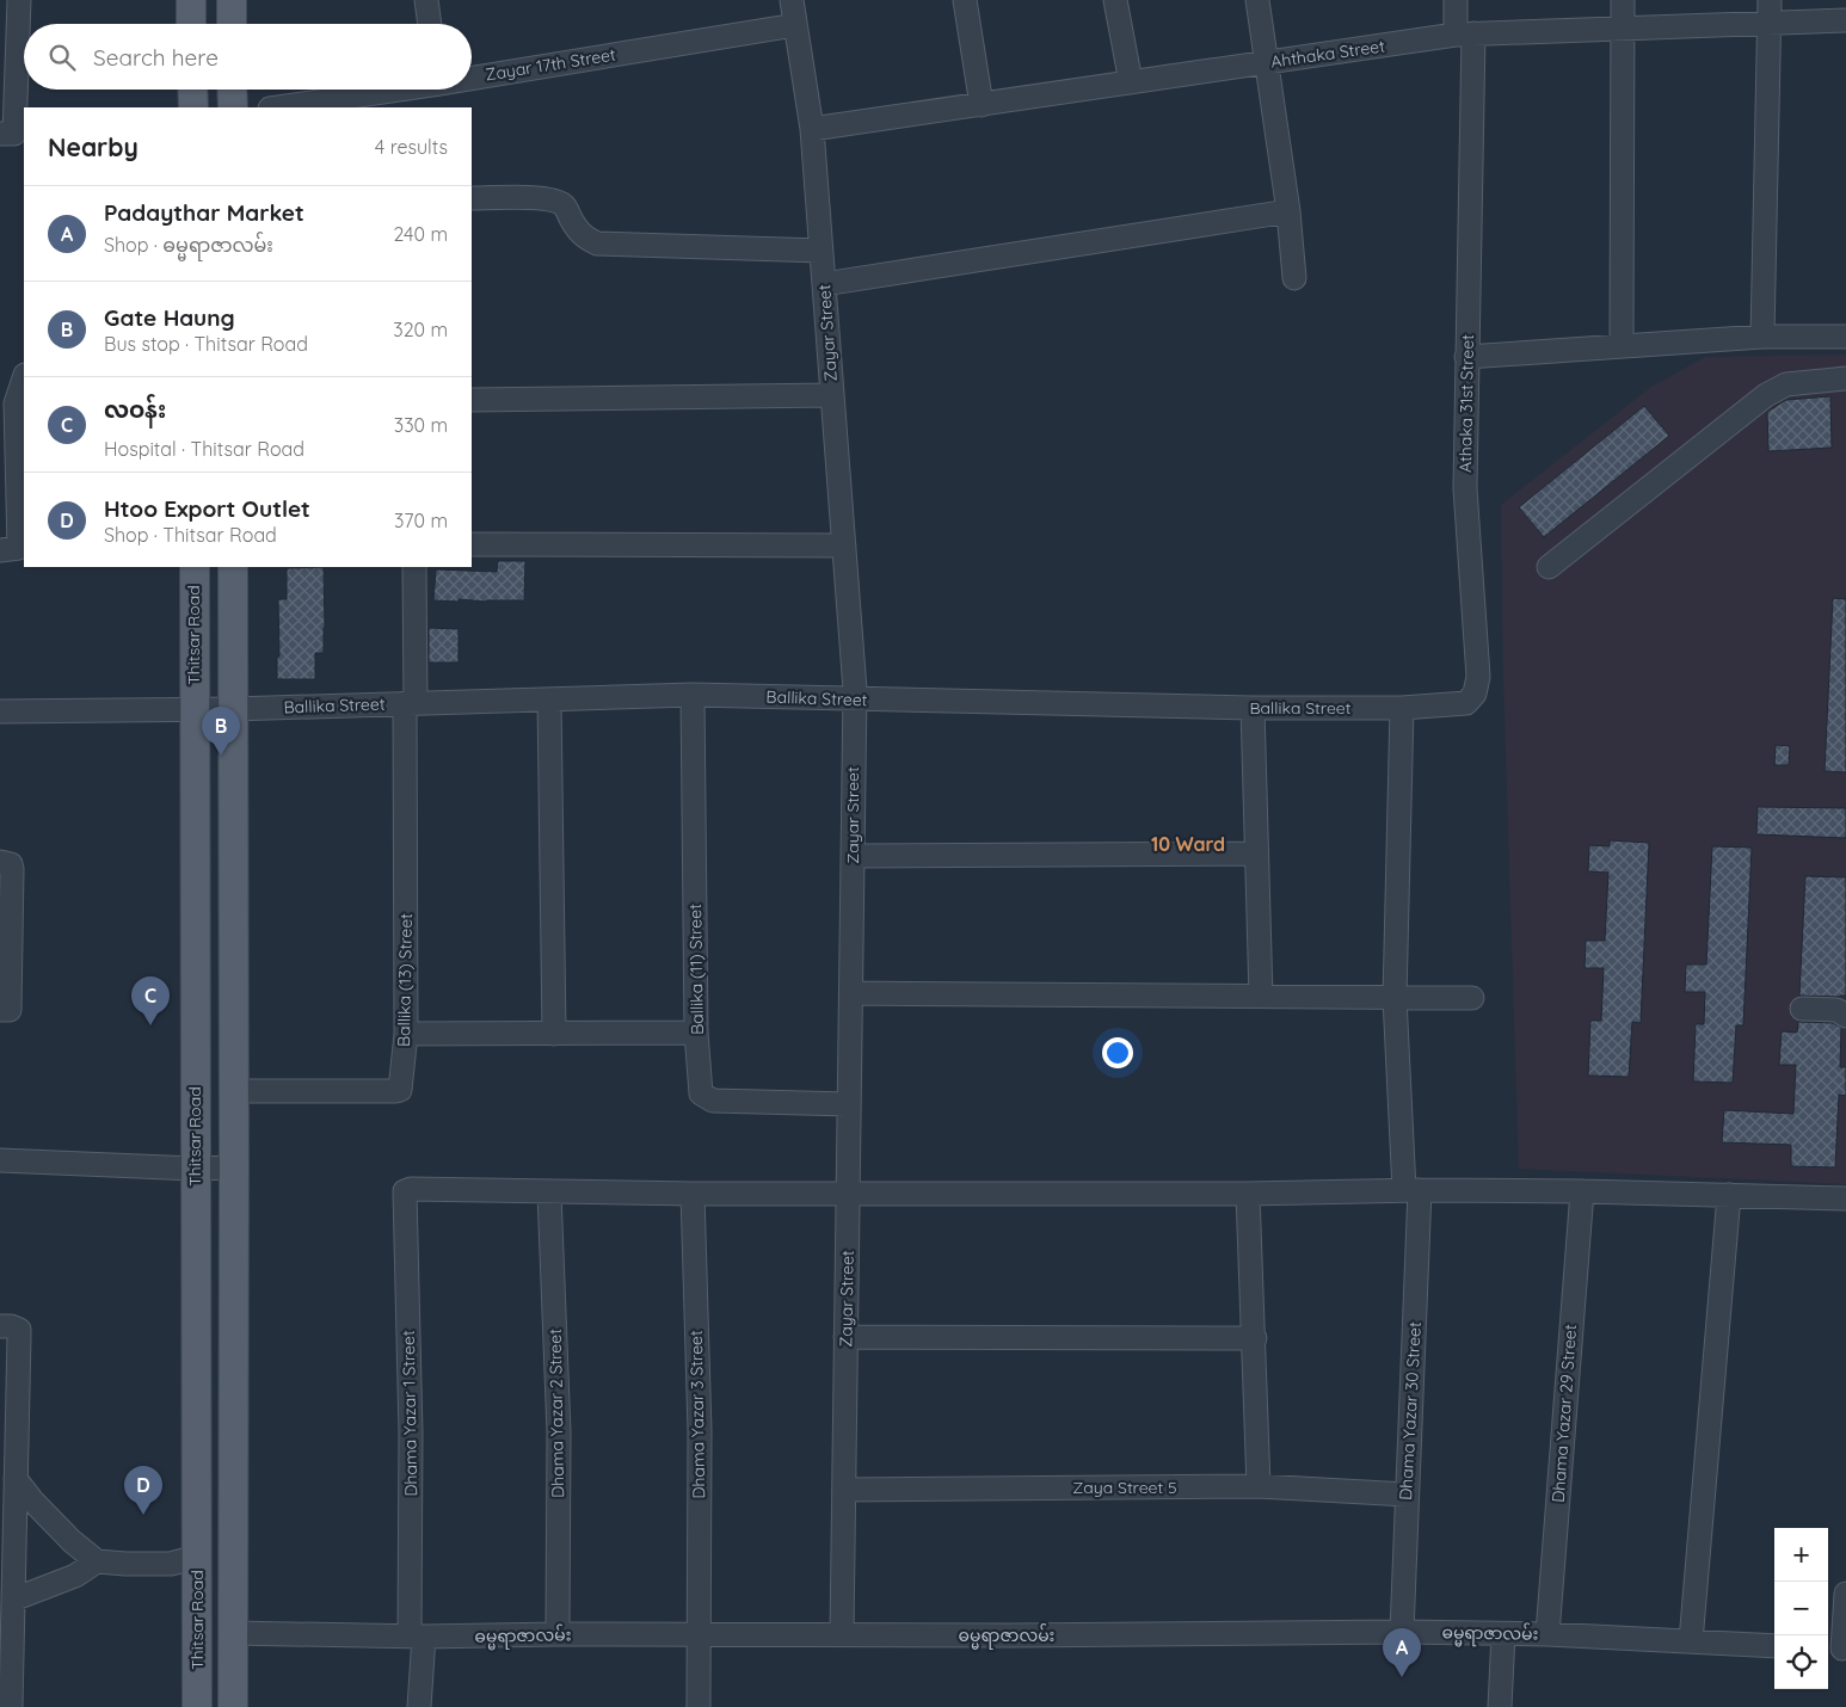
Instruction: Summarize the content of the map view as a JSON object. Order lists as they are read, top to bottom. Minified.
{"streets":{"main road":["Thitsar Road"],"street":["Ahthaka Street","Zayar 17th Street","Zayar Street","Athaka 31st Street","Ballika Street","Ballika (11) Street","Ballika (13) Street","Dhama Yazar 30 Street","Dhama Yazar 1 Street","Dhama Yazar 2 Street","Dhama Yazar 29 Street","Dhama Yazar 3 Street","Zaya Street 5","ဓမ္မရာဇာလမ်း"]},"crossings":[["Ahthaka Street","Zayar Street"],["Ahthaka Street","Athaka 31st Street"],["Zayar 17th Street","Zayar Street"],["Zayar Street","Ballika Street"],["Zayar Street","Ballika (11) Street"],["Zayar Street","Zaya Street 5"],["Zayar Street","ဓမ္မရာဇာလမ်း"],["Athaka 31st Street","Ballika Street"],["Athaka 31st Street","Dhama Yazar 30 Street"],["Thitsar Road","Ballika Street"],["Ballika Street","Ballika (11) Street"],["Ballika Street","Ballika (13) Street"],["Ballika Street","Dhama Yazar 30 Street"],["Dhama Yazar 30 Street","Zaya Street 5"],["Dhama Yazar 30 Street","ဓမ္မရာဇာလမ်း"],["Dhama Yazar 1 Street","Dhama Yazar 2 Street"],["Dhama Yazar 1 Street","ဓမ္မရာဇာလမ်း"],["Dhama Yazar 2 Street","ဓမ္မရာဇာလမ်း"],["Dhama Yazar 29 Street","ဓမ္မရာဇာလမ်း"],["Dhama Yazar 3 Street","ဓမ္မရာဇာလမ်း"]],"districts":["10 Ward"],"page":{"search":"Search here","heading":["Nearby","4 results"],"list":[{"mark":"A","name":"Padaythar Market","note":"Shop · ဓမ္မရာဇာလမ်း","value":"240 m"},{"mark":"B","name":"Gate Haung","note":"Bus stop · Thitsar Road","value":"320 m"},{"mark":"C","name":"လဝန်း","note":"Hospital · Thitsar Road","value":"330 m"},{"mark":"D","name":"Htoo Export Outlet","note":"Shop · Thitsar Road","value":"370 m"}],"pins":["B","C","D","A"],"map_buttons":["+","−"]}}
